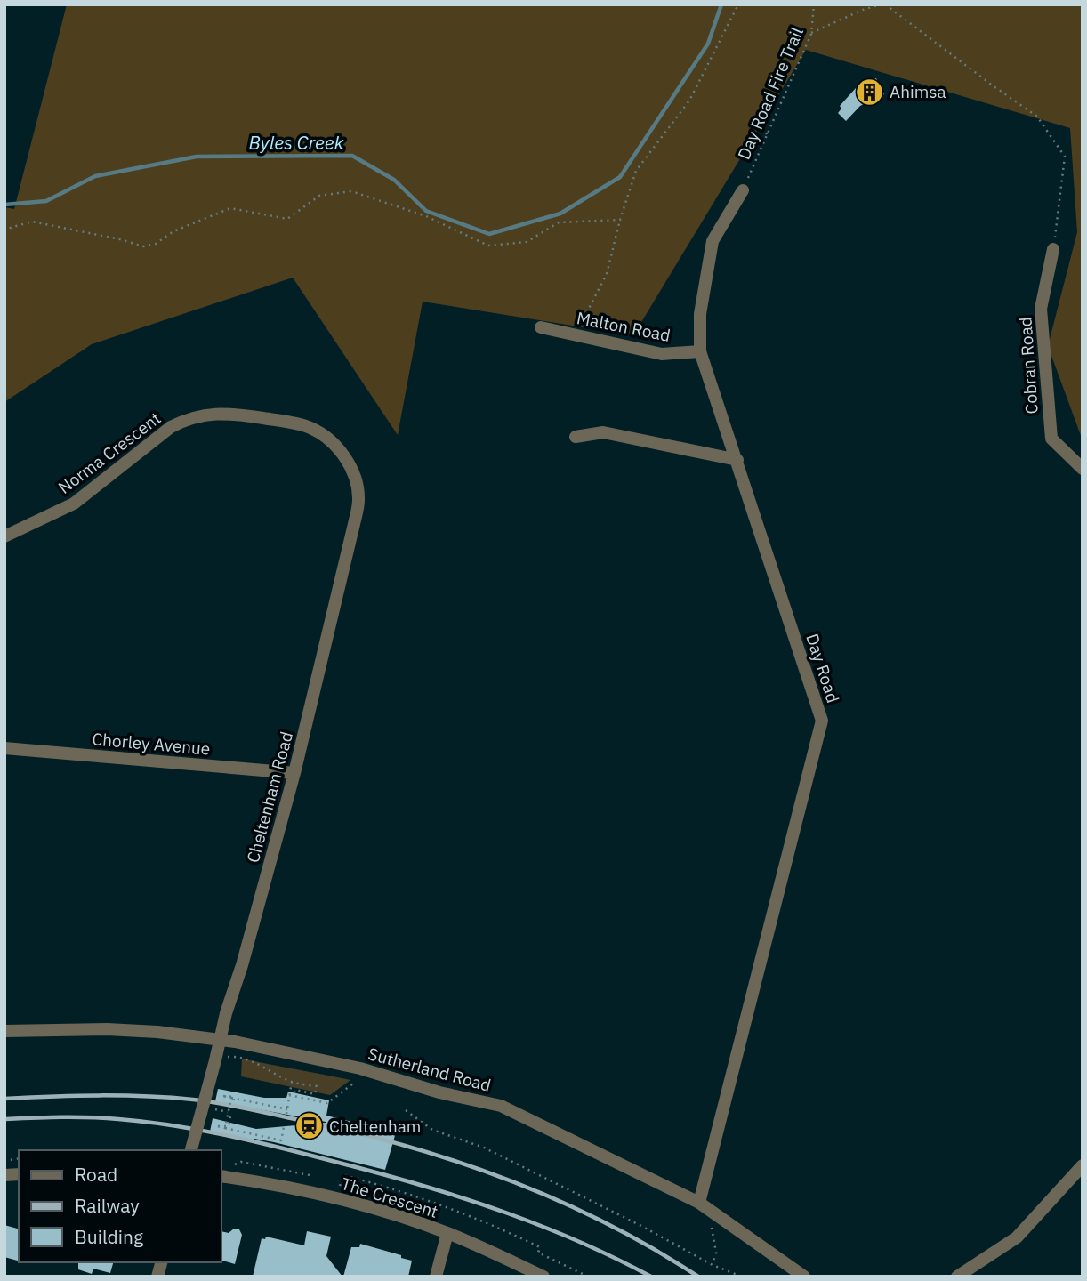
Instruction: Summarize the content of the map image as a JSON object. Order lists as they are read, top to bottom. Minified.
{"streets":{"street":["Malton Road","Cobran Road","Norma Crescent","Day Road","Chorley Avenue","Cheltenham Road","Sutherland Road","The Crescent"],"path":["Day Road Fire Trail"]},"crossings":[["Day Road Fire Trail","Day Road"],["Malton Road","Day Road"],["Norma Crescent","Cheltenham Road"],["Day Road","Sutherland Road"],["Chorley Avenue","Cheltenham Road"],["Cheltenham Road","Sutherland Road"]],"water":["Byles Creek"],"places":{"building":["Ahimsa"],"station":["Cheltenham"]},"legend":["Road","Railway","Building"]}
